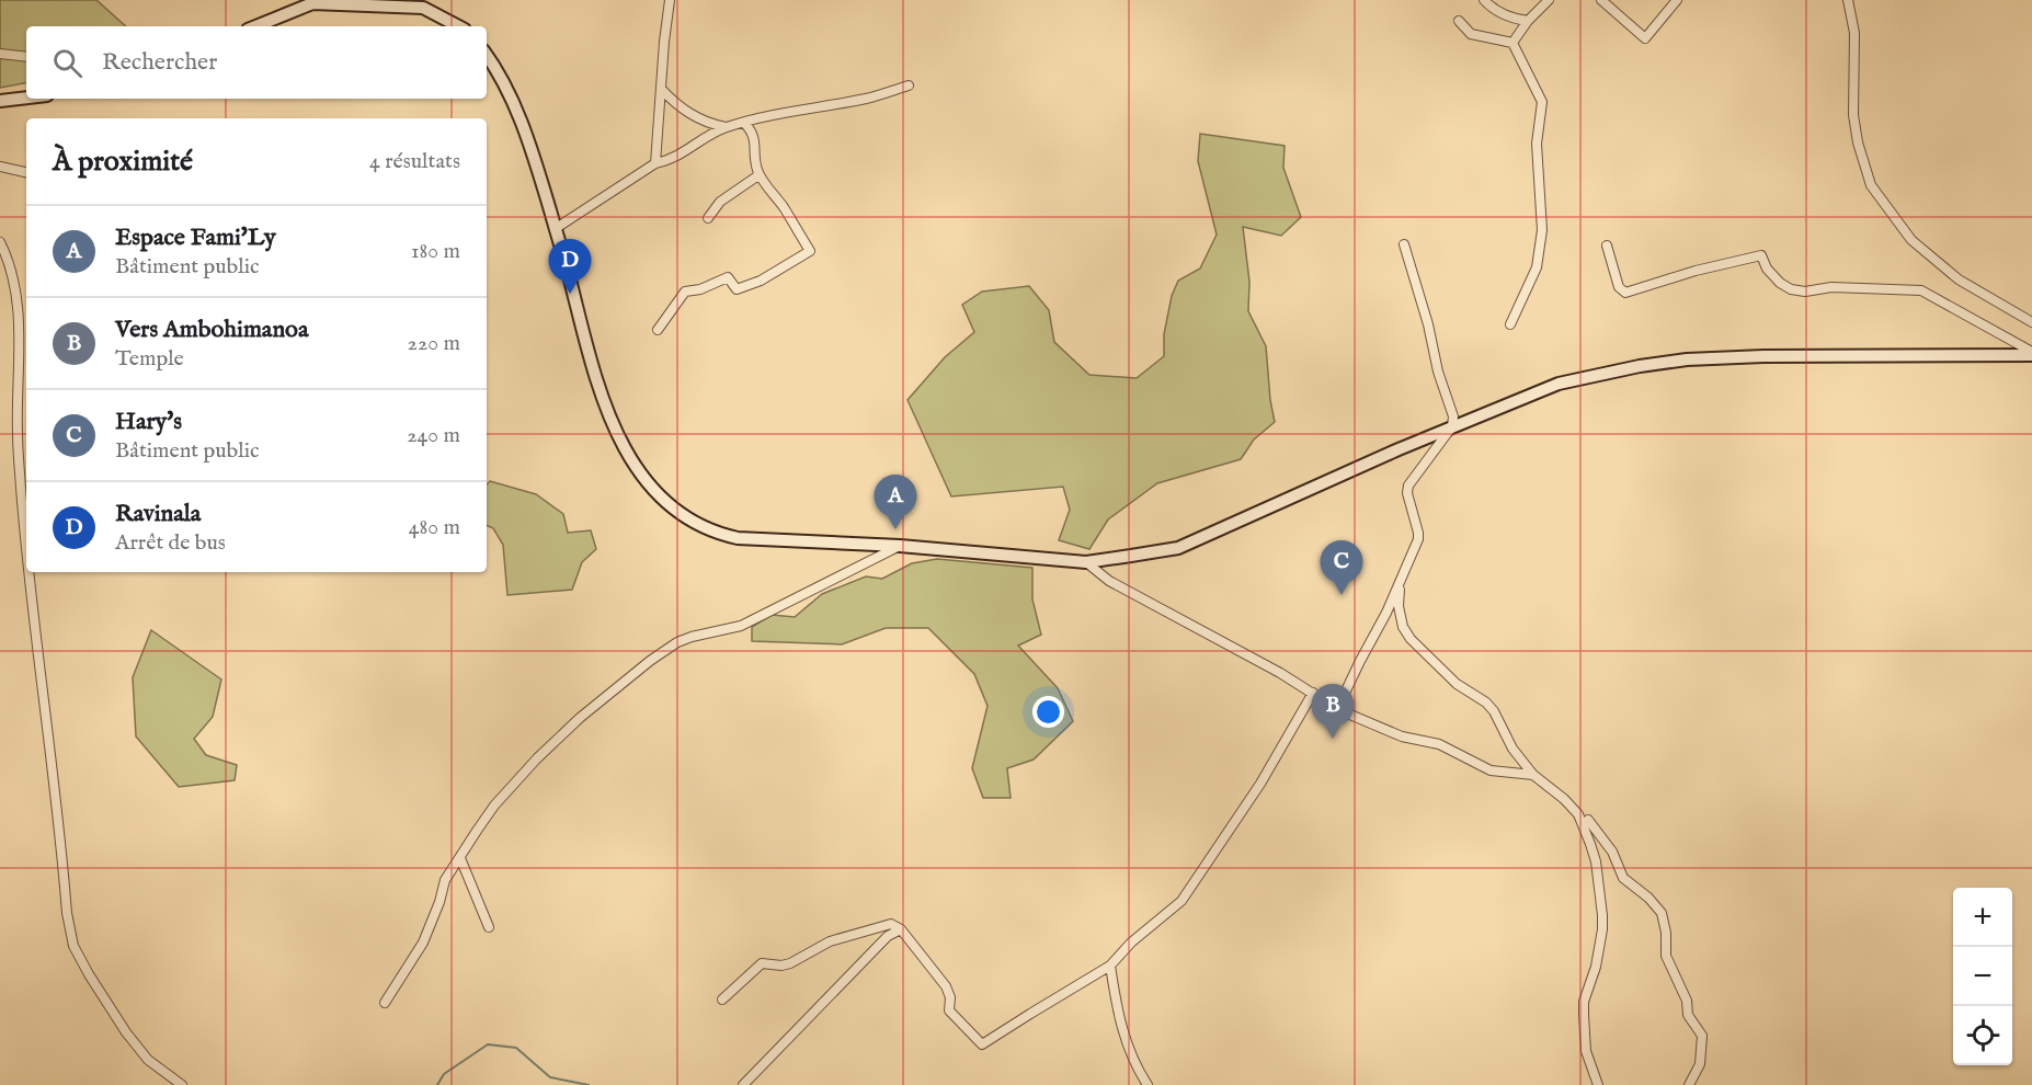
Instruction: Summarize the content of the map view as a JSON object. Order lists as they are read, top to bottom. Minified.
{"page":{"search":"Rechercher","heading":["À proximité","4 résultats"],"list":[{"mark":"A","name":"Espace Fami'Ly","note":"Bâtiment public","value":"180 m"},{"mark":"B","name":"Vers Ambohimanoa","note":"Temple","value":"220 m"},{"mark":"C","name":"Hary's","note":"Bâtiment public","value":"240 m"},{"mark":"D","name":"Ravinala","note":"Arrêt de bus","value":"480 m"}],"pins":["D","A","C","B"],"map_buttons":["+","−"]}}
